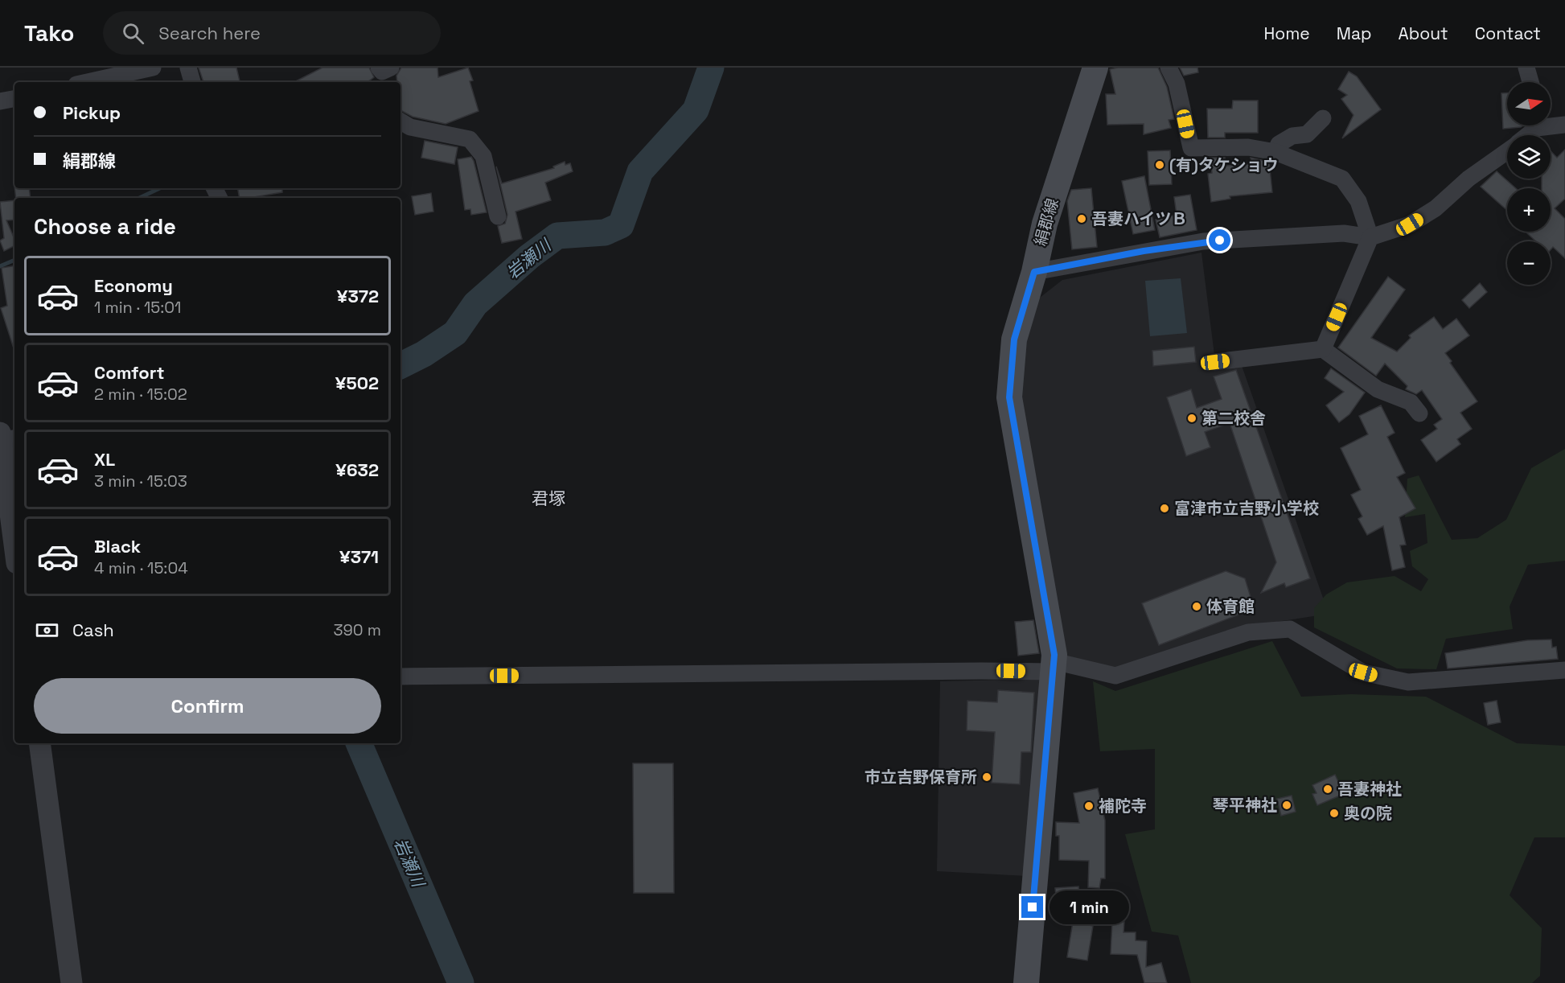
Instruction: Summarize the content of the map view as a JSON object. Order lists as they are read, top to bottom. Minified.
{"streets":{"main road":["絹郡線"]},"districts":["君塚"],"water":["岩瀬川"],"places":["(有)タケショウ","吾妻ハイツＢ","第二校舎","富津市立吉野小学校","体育館","市立吉野保育所","吾妻神社","琴平神社","補陀寺","奥の院"],"north":"right","page":{"header":"Tako","search":"Search here","nav":["Home","Map","About","Contact"],"map_buttons":["+","−"],"banner":["Pickup","絹郡線"],"heading":"Choose a ride","list":[{"name":"Economy","note":"1 min · 15:01","value":"¥372"},{"name":"Comfort","note":"2 min · 15:02","value":"¥502"},{"name":"XL","note":"3 min · 15:03","value":"¥632"},{"name":"Black","note":"4 min · 15:04","value":"¥371"}],"pay":["Cash","390 m"],"buttons":"Confirm","bubble":"1 min"}}
